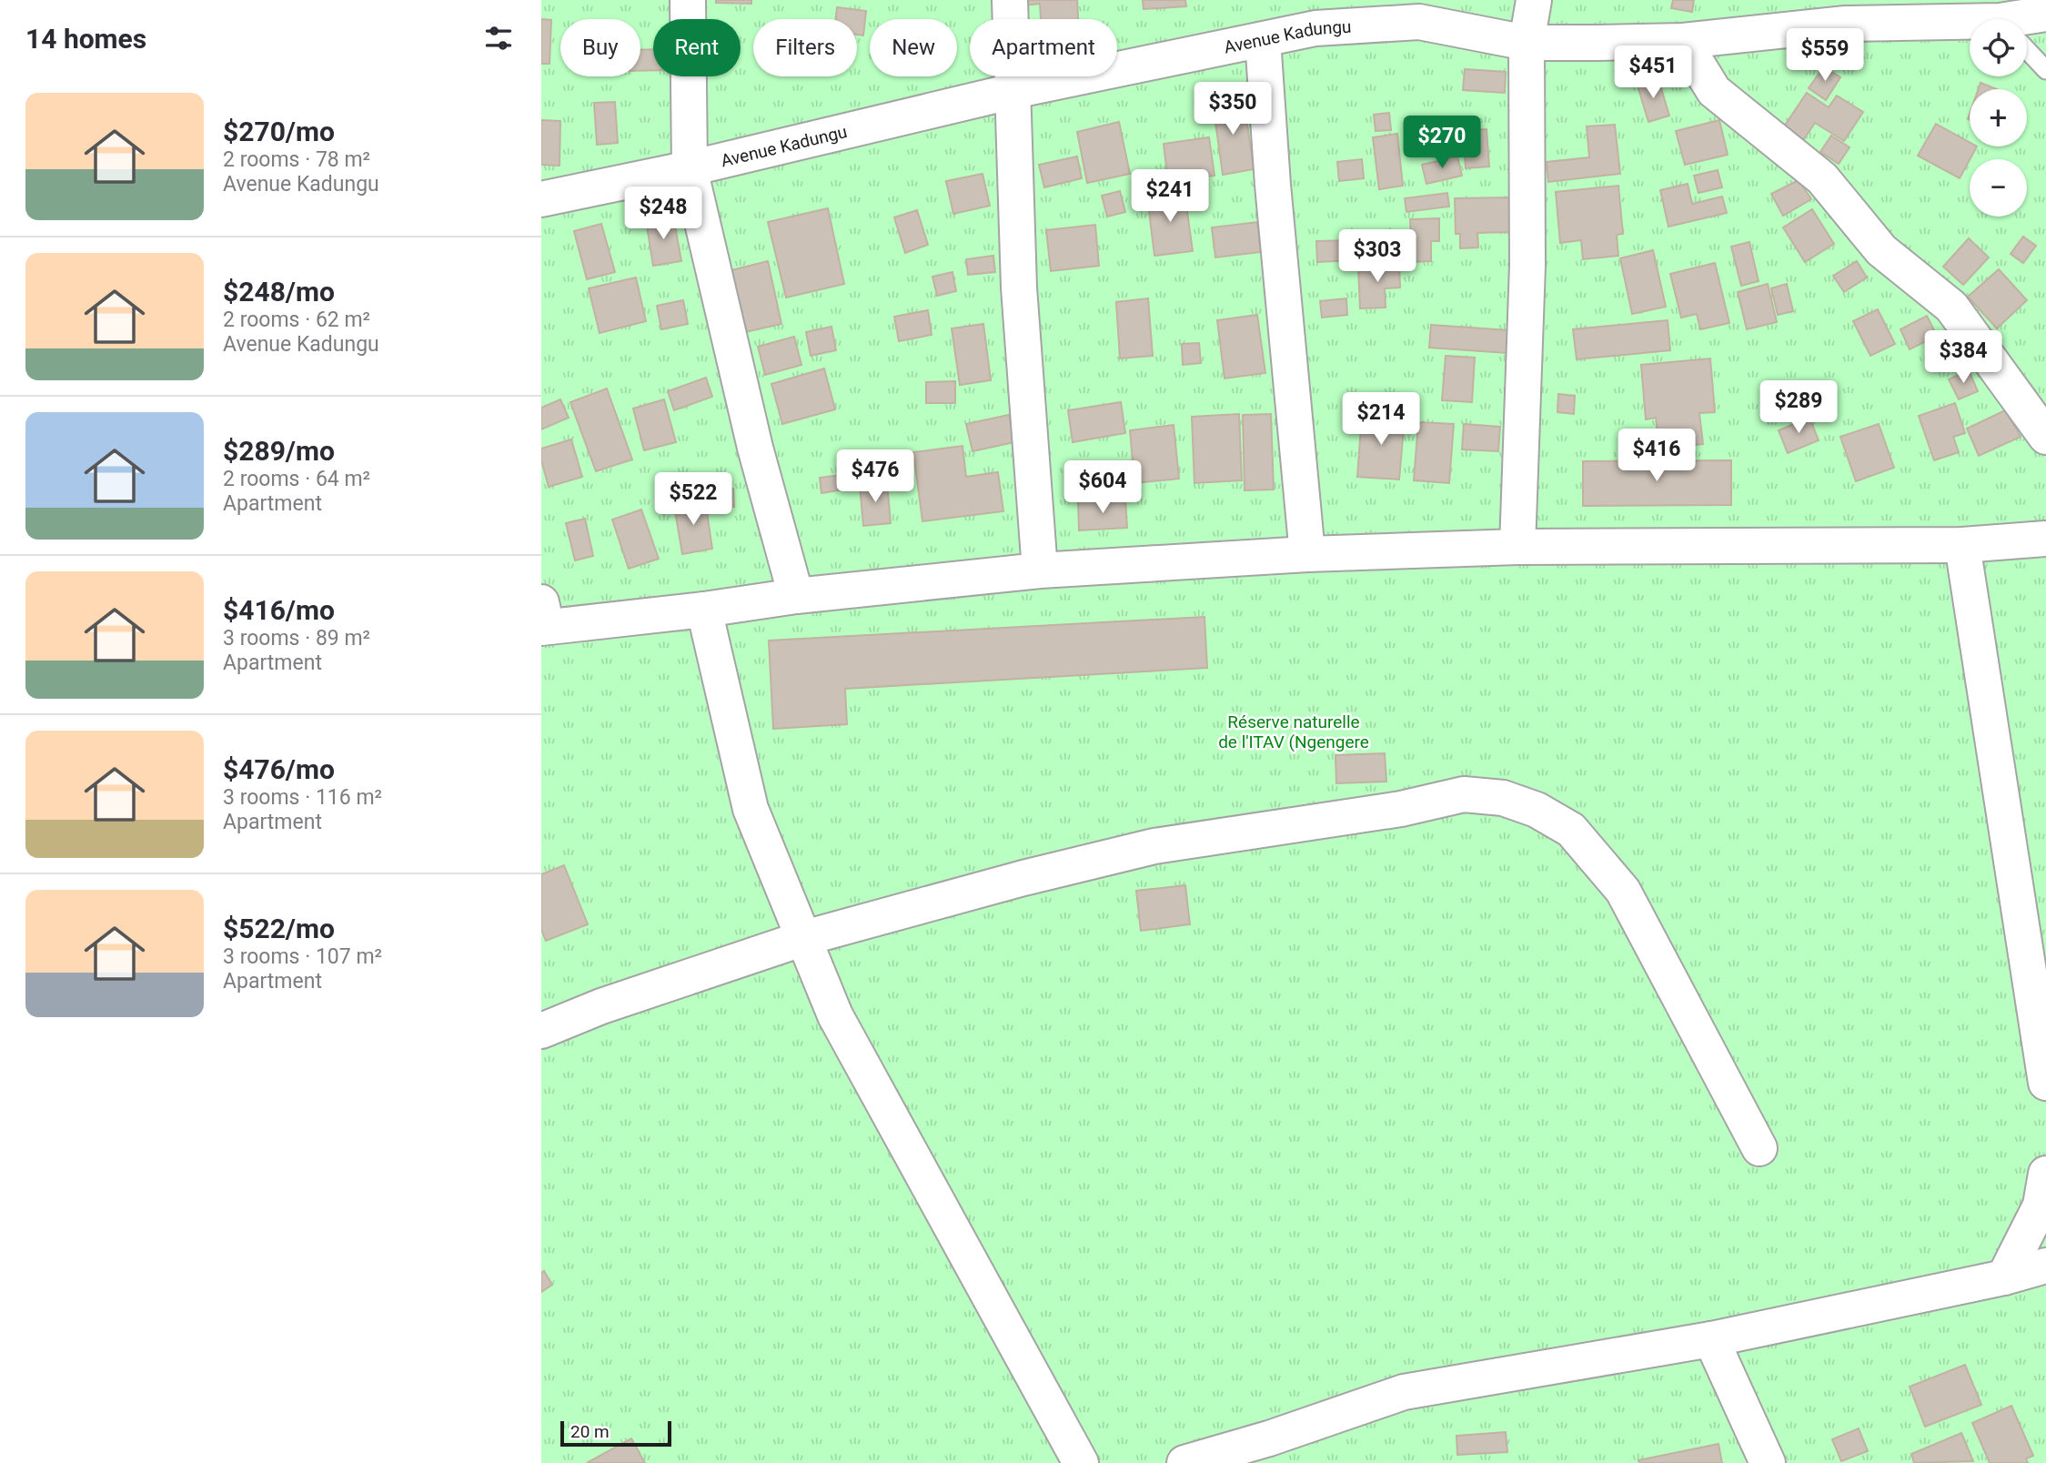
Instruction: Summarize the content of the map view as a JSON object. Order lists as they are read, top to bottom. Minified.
{"streets":{"street":["Avenue Kadungu"]},"parks":["Réserve naturelle de l'ITAV (Ngengere"],"scale_bar":"20 m","page":{"heading":"14 homes","map_buttons":["+","−"],"chip":["Buy","Rent","Filters","New","Apartment"],"price":["$559","$451","$350","$270","$241","$248","$303","$384","$289","$214","$416","$476","$604","$522"],"list":[{"name":"$270/mo","note":"2 rooms · 78 m² · Avenue Kadungu"},{"name":"$248/mo","note":"2 rooms · 62 m² · Avenue Kadungu"},{"name":"$289/mo","note":"2 rooms · 64 m² · Apartment"},{"name":"$416/mo","note":"3 rooms · 89 m² · Apartment"},{"name":"$476/mo","note":"3 rooms · 116 m² · Apartment"},{"name":"$522/mo","note":"3 rooms · 107 m² · Apartment"}],"scale":"20 m"}}
